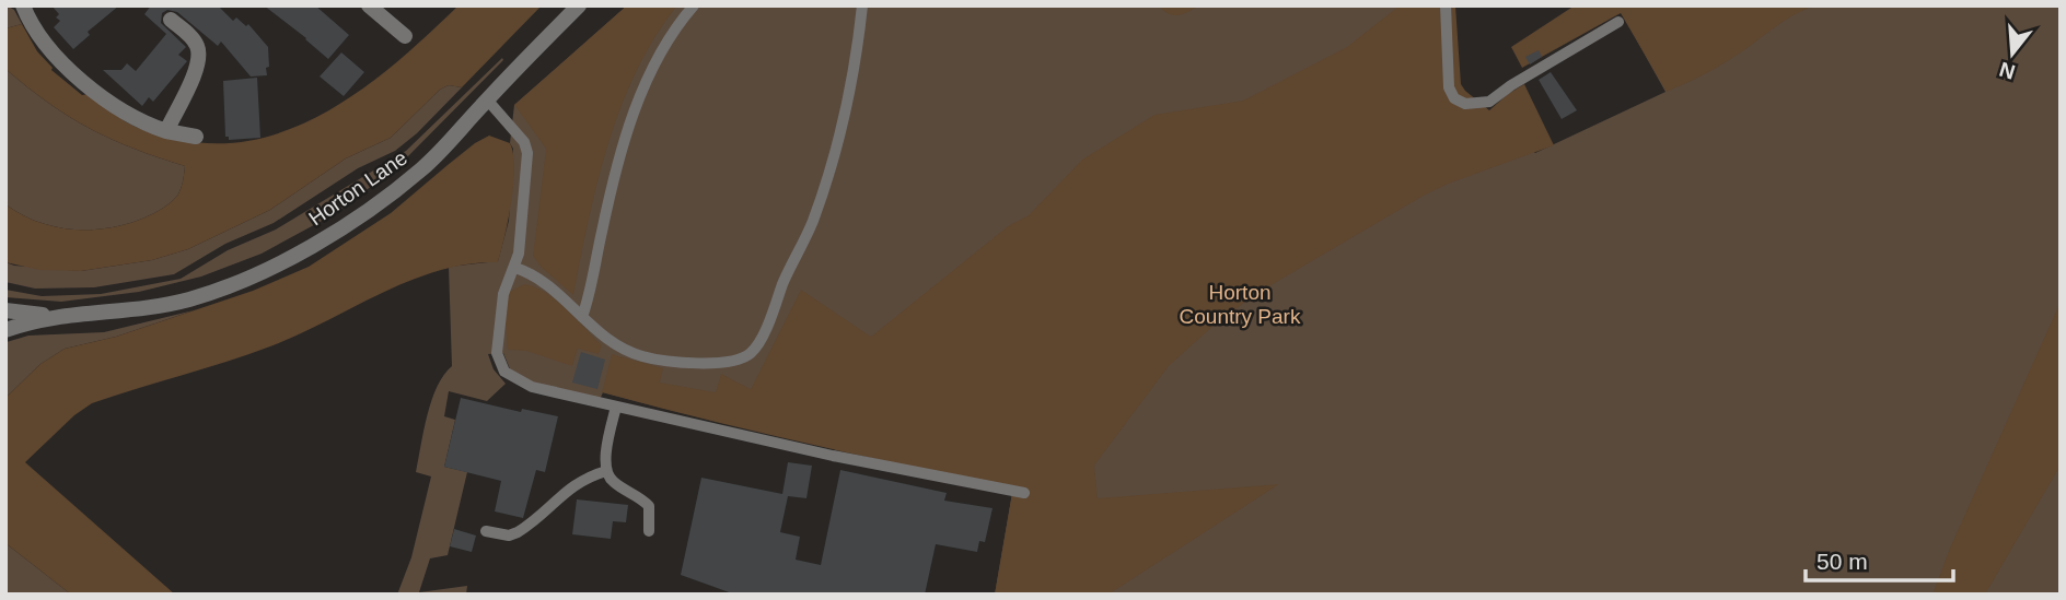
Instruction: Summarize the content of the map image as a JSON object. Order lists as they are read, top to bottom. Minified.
{"streets":{"street":["Horton Lane"]},"parks":["Horton Country Park"],"scale_bar":"50 m","north":"bottom"}
